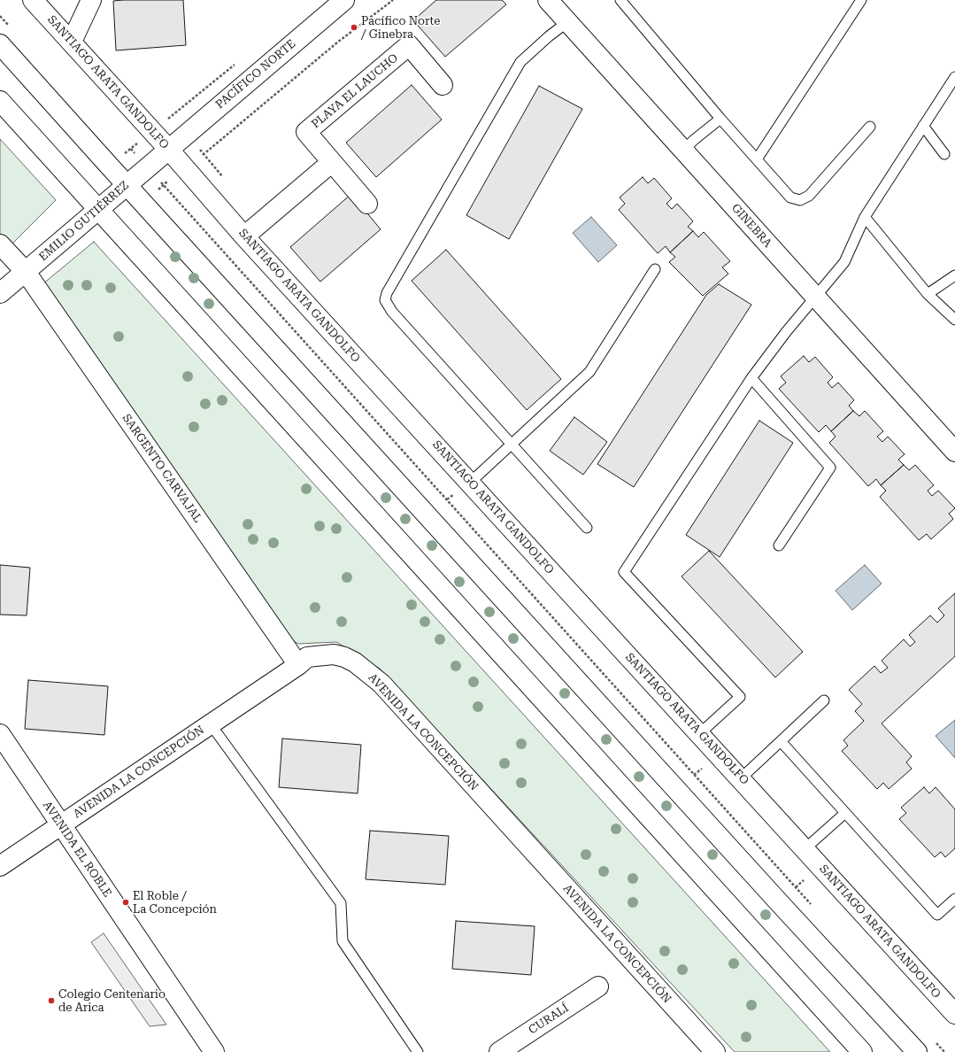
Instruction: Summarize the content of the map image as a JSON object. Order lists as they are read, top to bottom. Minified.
{"streets":{"street":["PACÍFICO NORTE","SANTIAGO ARATA GANDOLFO","PLAYA EL LAUCHO","EMILIO GUTIÉRREZ","GINEBRA","SARGENTO CARVAJAL","AVENIDA LA CONCEPCIÓN","AVENIDA EL ROBLE","CURALÍ"]},"crossings":[["PACÍFICO NORTE","SANTIAGO ARATA GANDOLFO"],["PACÍFICO NORTE","EMILIO GUTIÉRREZ"],["SANTIAGO ARATA GANDOLFO","EMILIO GUTIÉRREZ"],["EMILIO GUTIÉRREZ","SARGENTO CARVAJAL"],["SARGENTO CARVAJAL","AVENIDA LA CONCEPCIÓN"],["AVENIDA LA CONCEPCIÓN","AVENIDA EL ROBLE"]],"places":["Pacífico Norte / Ginebra","El Roble / La Concepción","Colegio Centenario de Arica"]}
